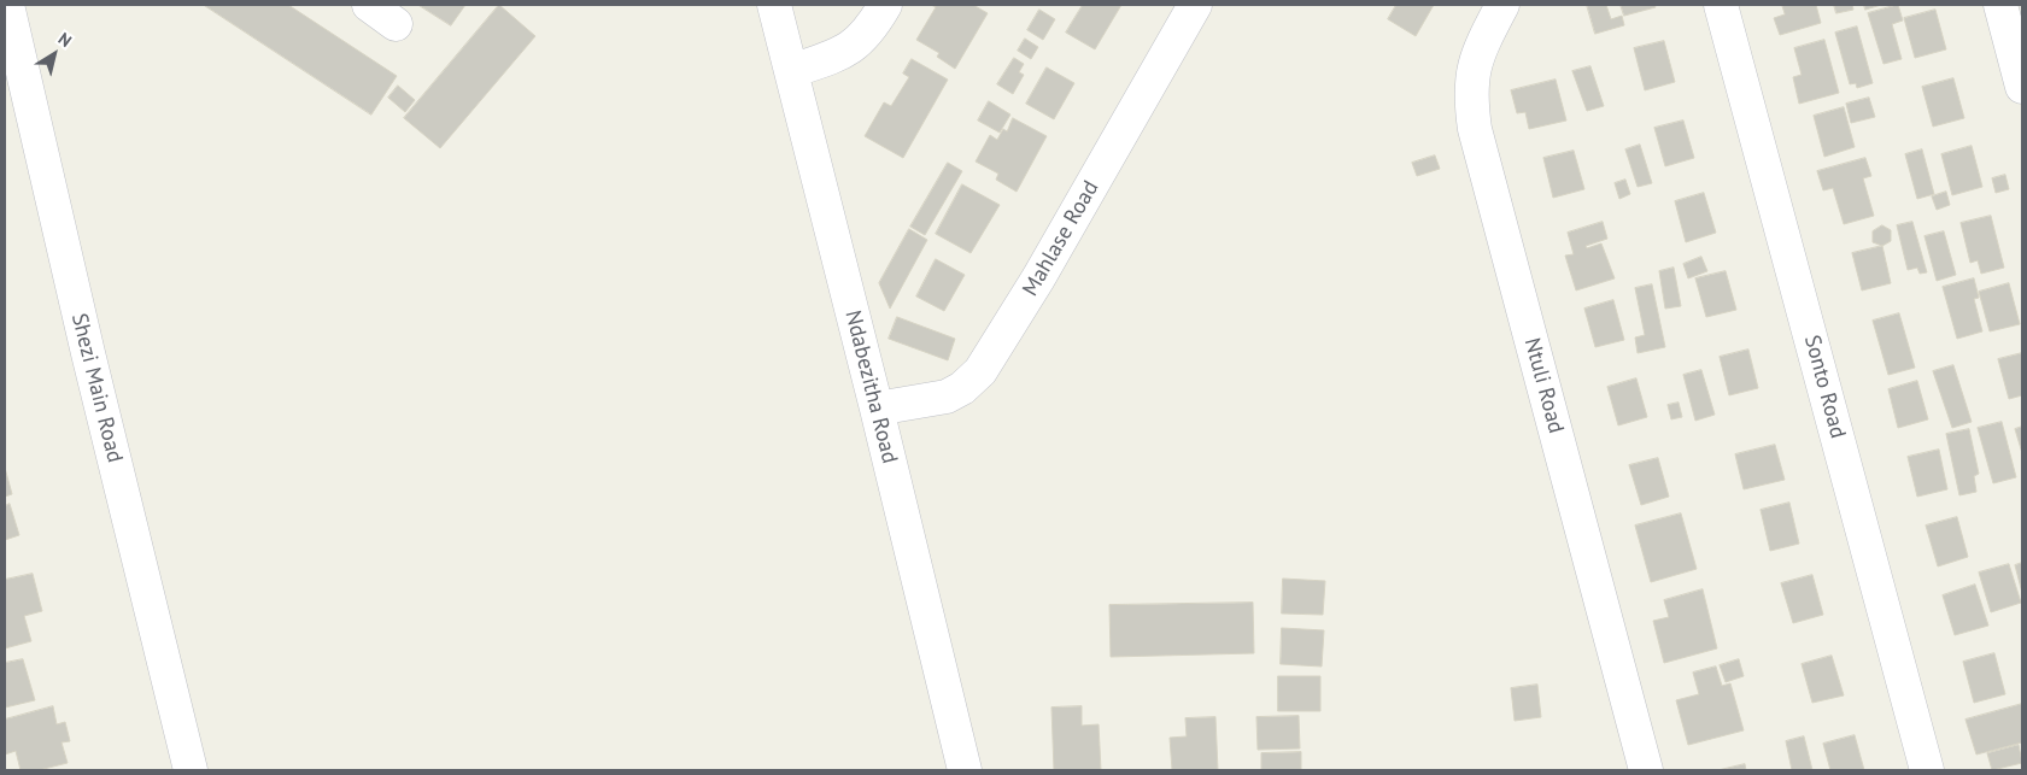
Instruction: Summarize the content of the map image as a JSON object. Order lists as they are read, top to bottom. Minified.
{"streets":{"street":["Mahlase Road","Ntuli Road","Ndabezitha Road","Sonto Road","Shezi Main Road"]},"crossings":[["Mahlase Road","Ndabezitha Road"]],"north":"top right"}
